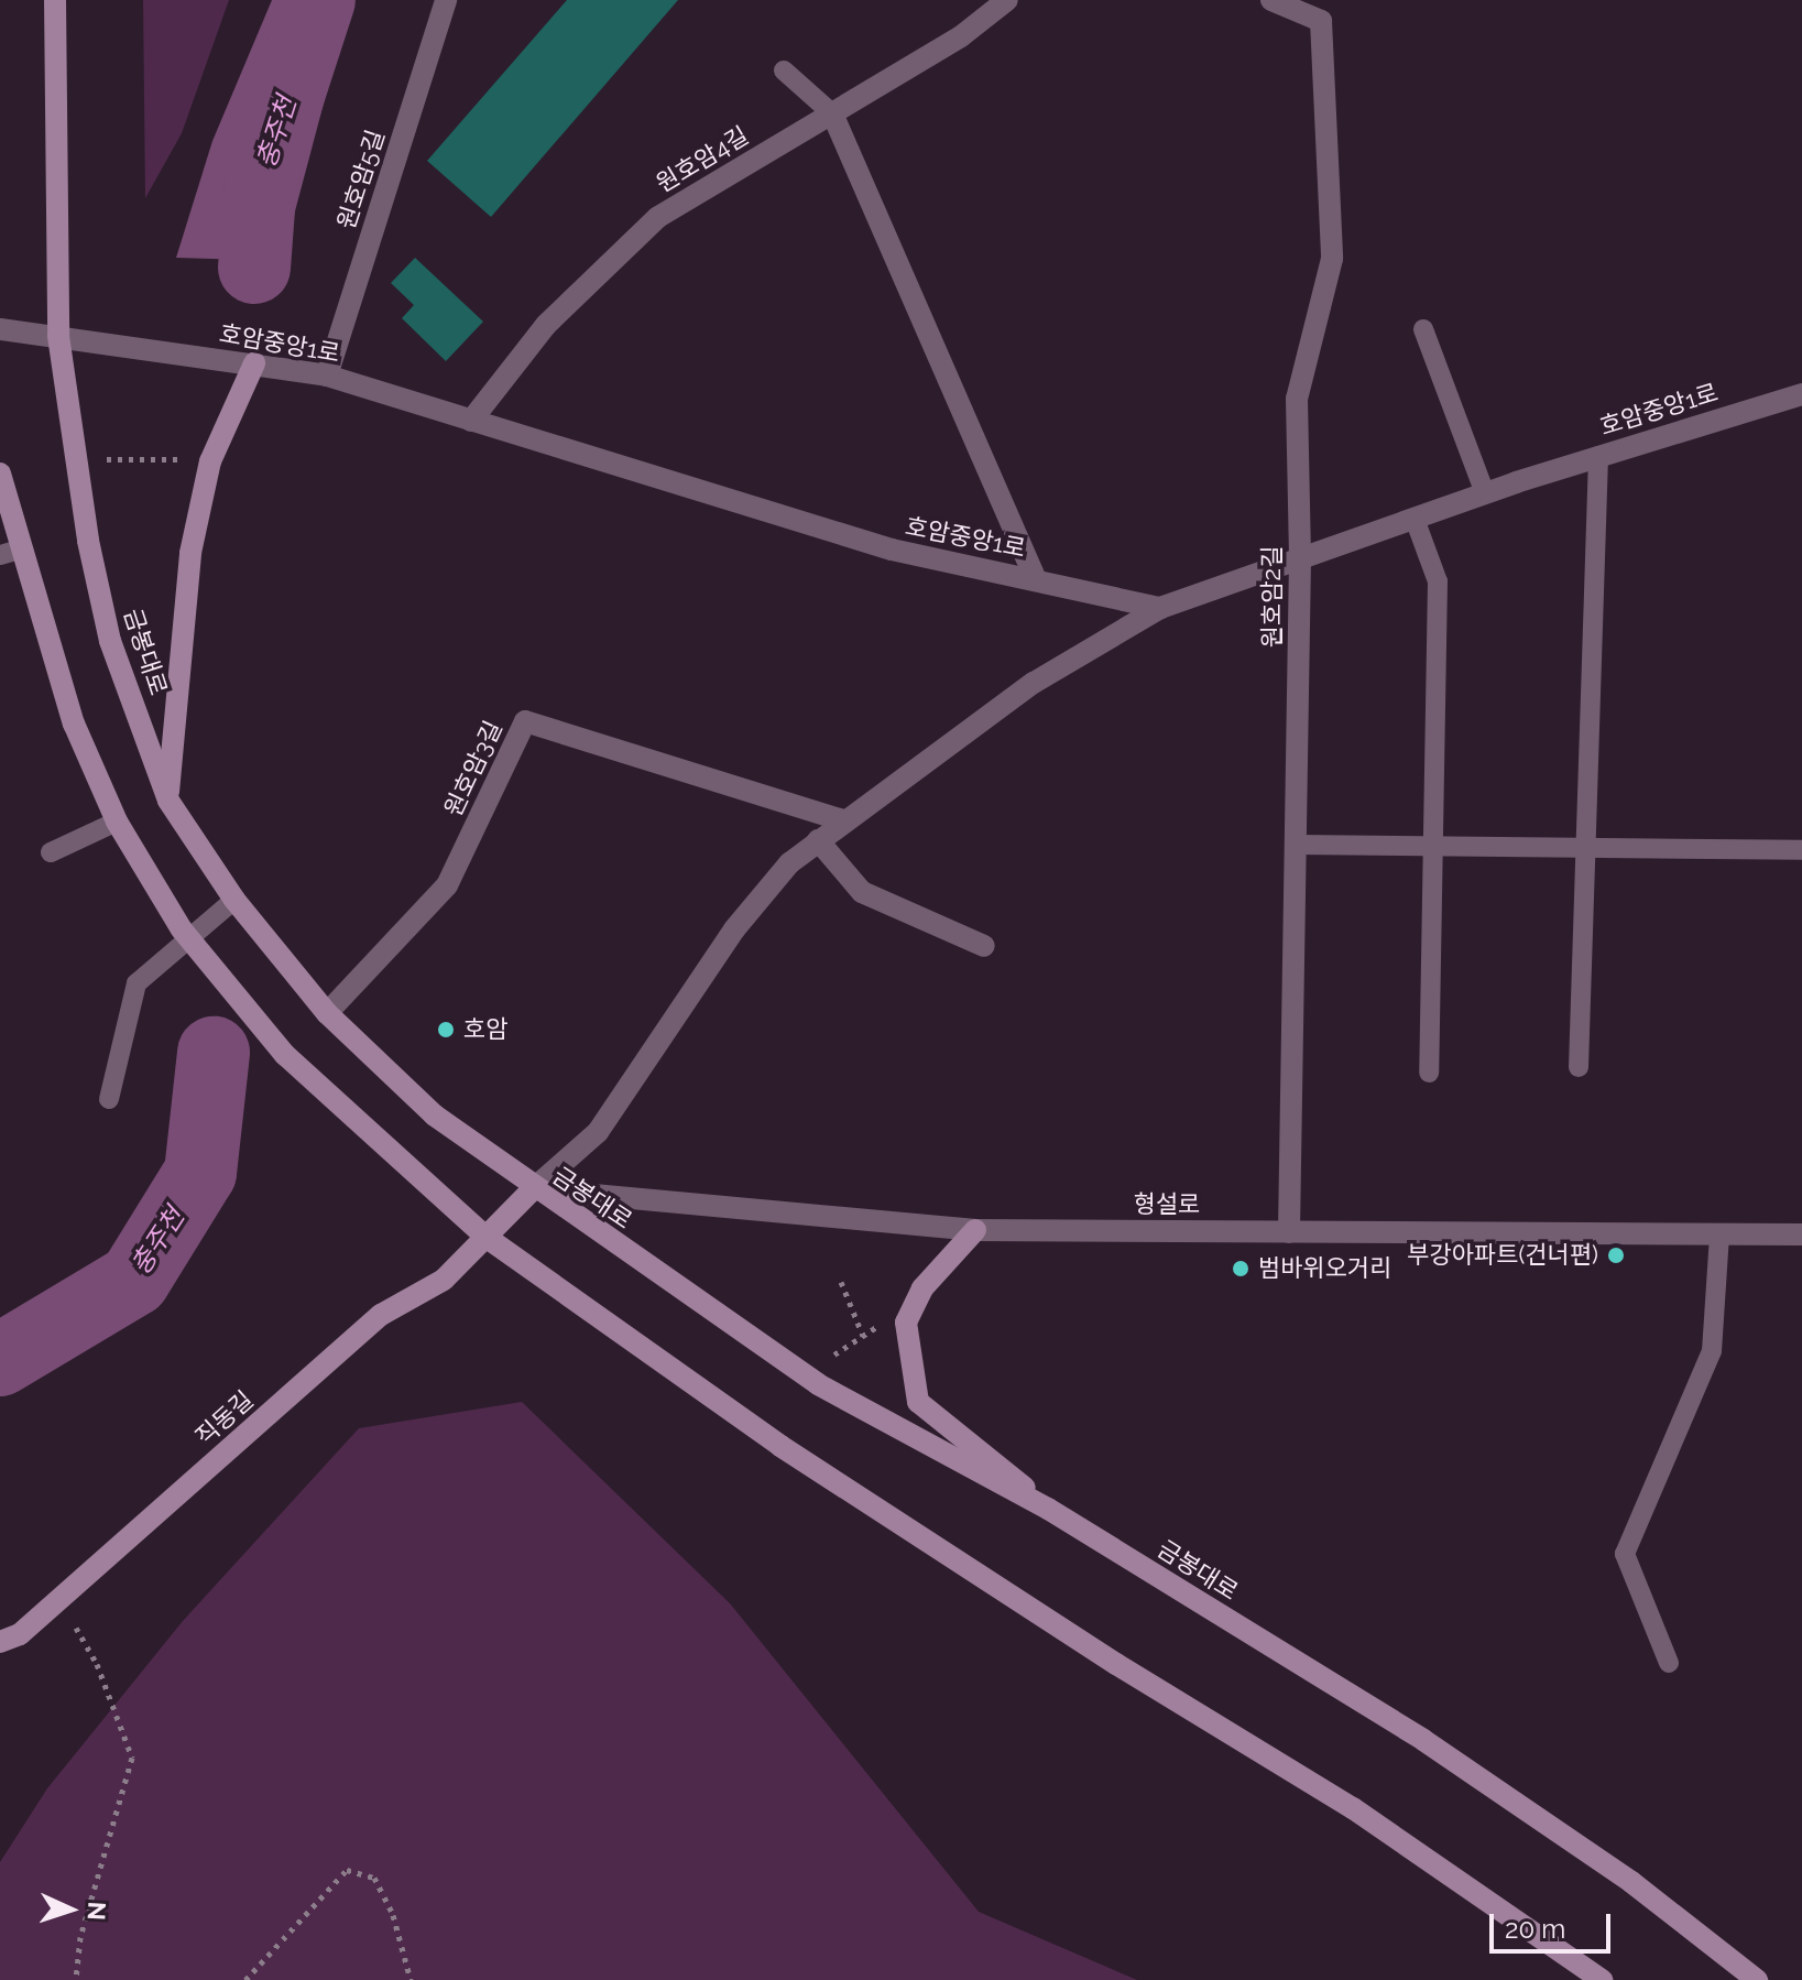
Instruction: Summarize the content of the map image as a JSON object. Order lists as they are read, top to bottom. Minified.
{"streets":{"street":["원호암4길","원호암5길","호암중앙1로","원호암2길","금봉대로","원호암3길","형설로","직동길"]},"crossings":[["원호암4길","호암중앙1로"],["원호암5길","호암중앙1로"],["호암중앙1로","원호암2길"],["호암중앙1로","금봉대로"],["원호암2길","형설로"],["금봉대로","원호암3길"],["금봉대로","형설로"],["금봉대로","직동길"],["형설로","직동길"]],"water":["충주천"],"places":["호암","부강아파트(건너편)","범바위오거리"],"scale_bar":"20 m","north":"right"}
